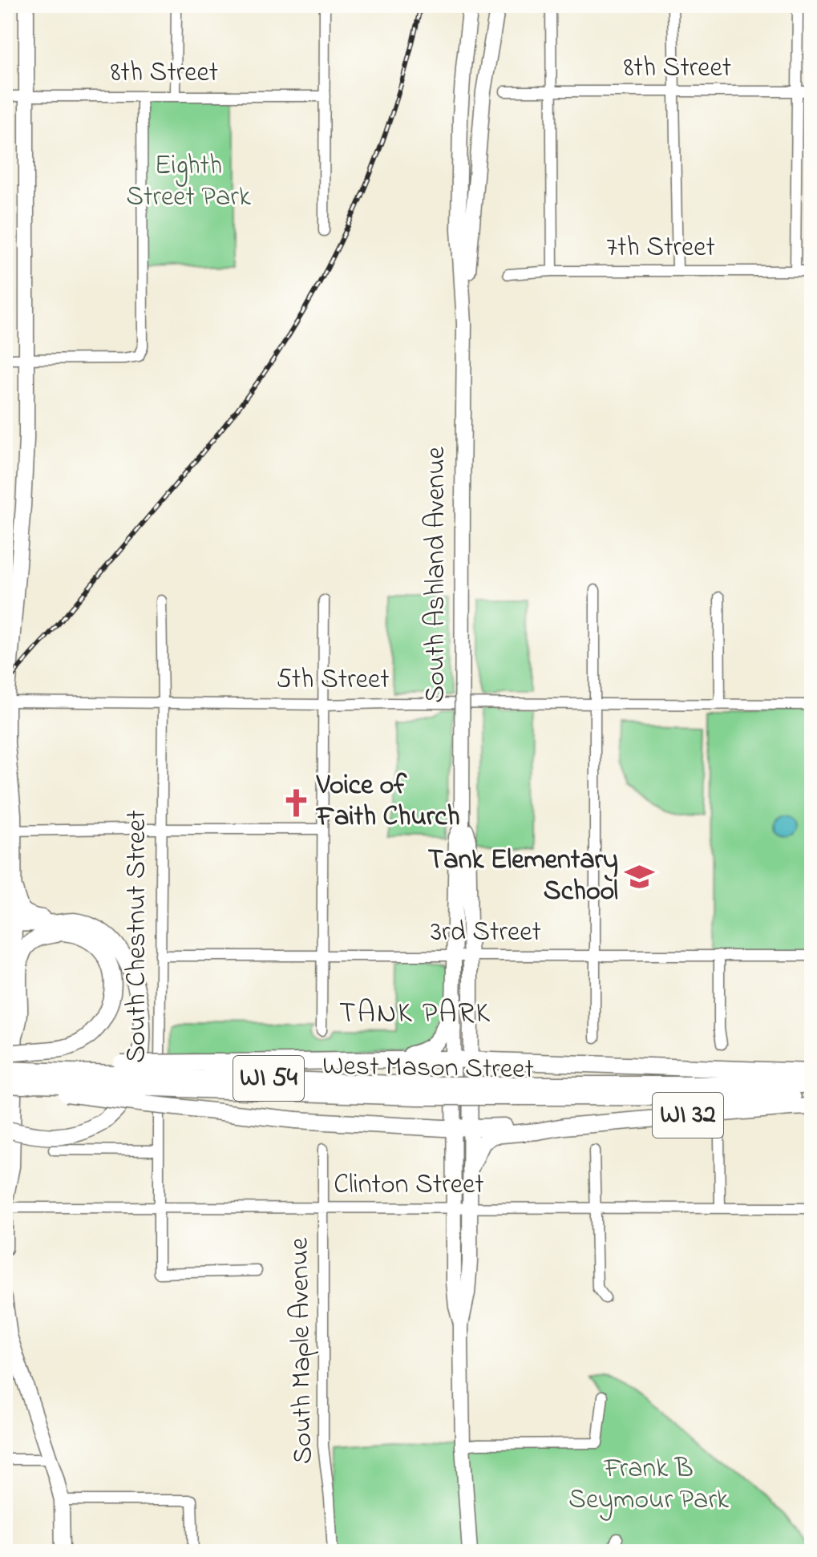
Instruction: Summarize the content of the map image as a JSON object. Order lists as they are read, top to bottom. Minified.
{"streets":{"main road":["South Ashland Avenue","West Mason Street","WI 54","WI 32"],"street":["8th Street","7th Street","5th Street","3rd Street","South Chestnut Street","Clinton Street","South Maple Avenue"]},"crossings":[["South Ashland Avenue","3rd Street"],["South Ashland Avenue","WI 32"],["South Ashland Avenue","Clinton Street"],["5th Street","South Chestnut Street"],["3rd Street","South Chestnut Street"],["South Chestnut Street","Clinton Street"],["Clinton Street","South Maple Avenue"]],"districts":["TANK PARK"],"parks":["Eighth Street Park","Frank B Seymour Park"],"places":{"church":["Voice of Faith Church"],"school or university":["Tank Elementary School"]}}
